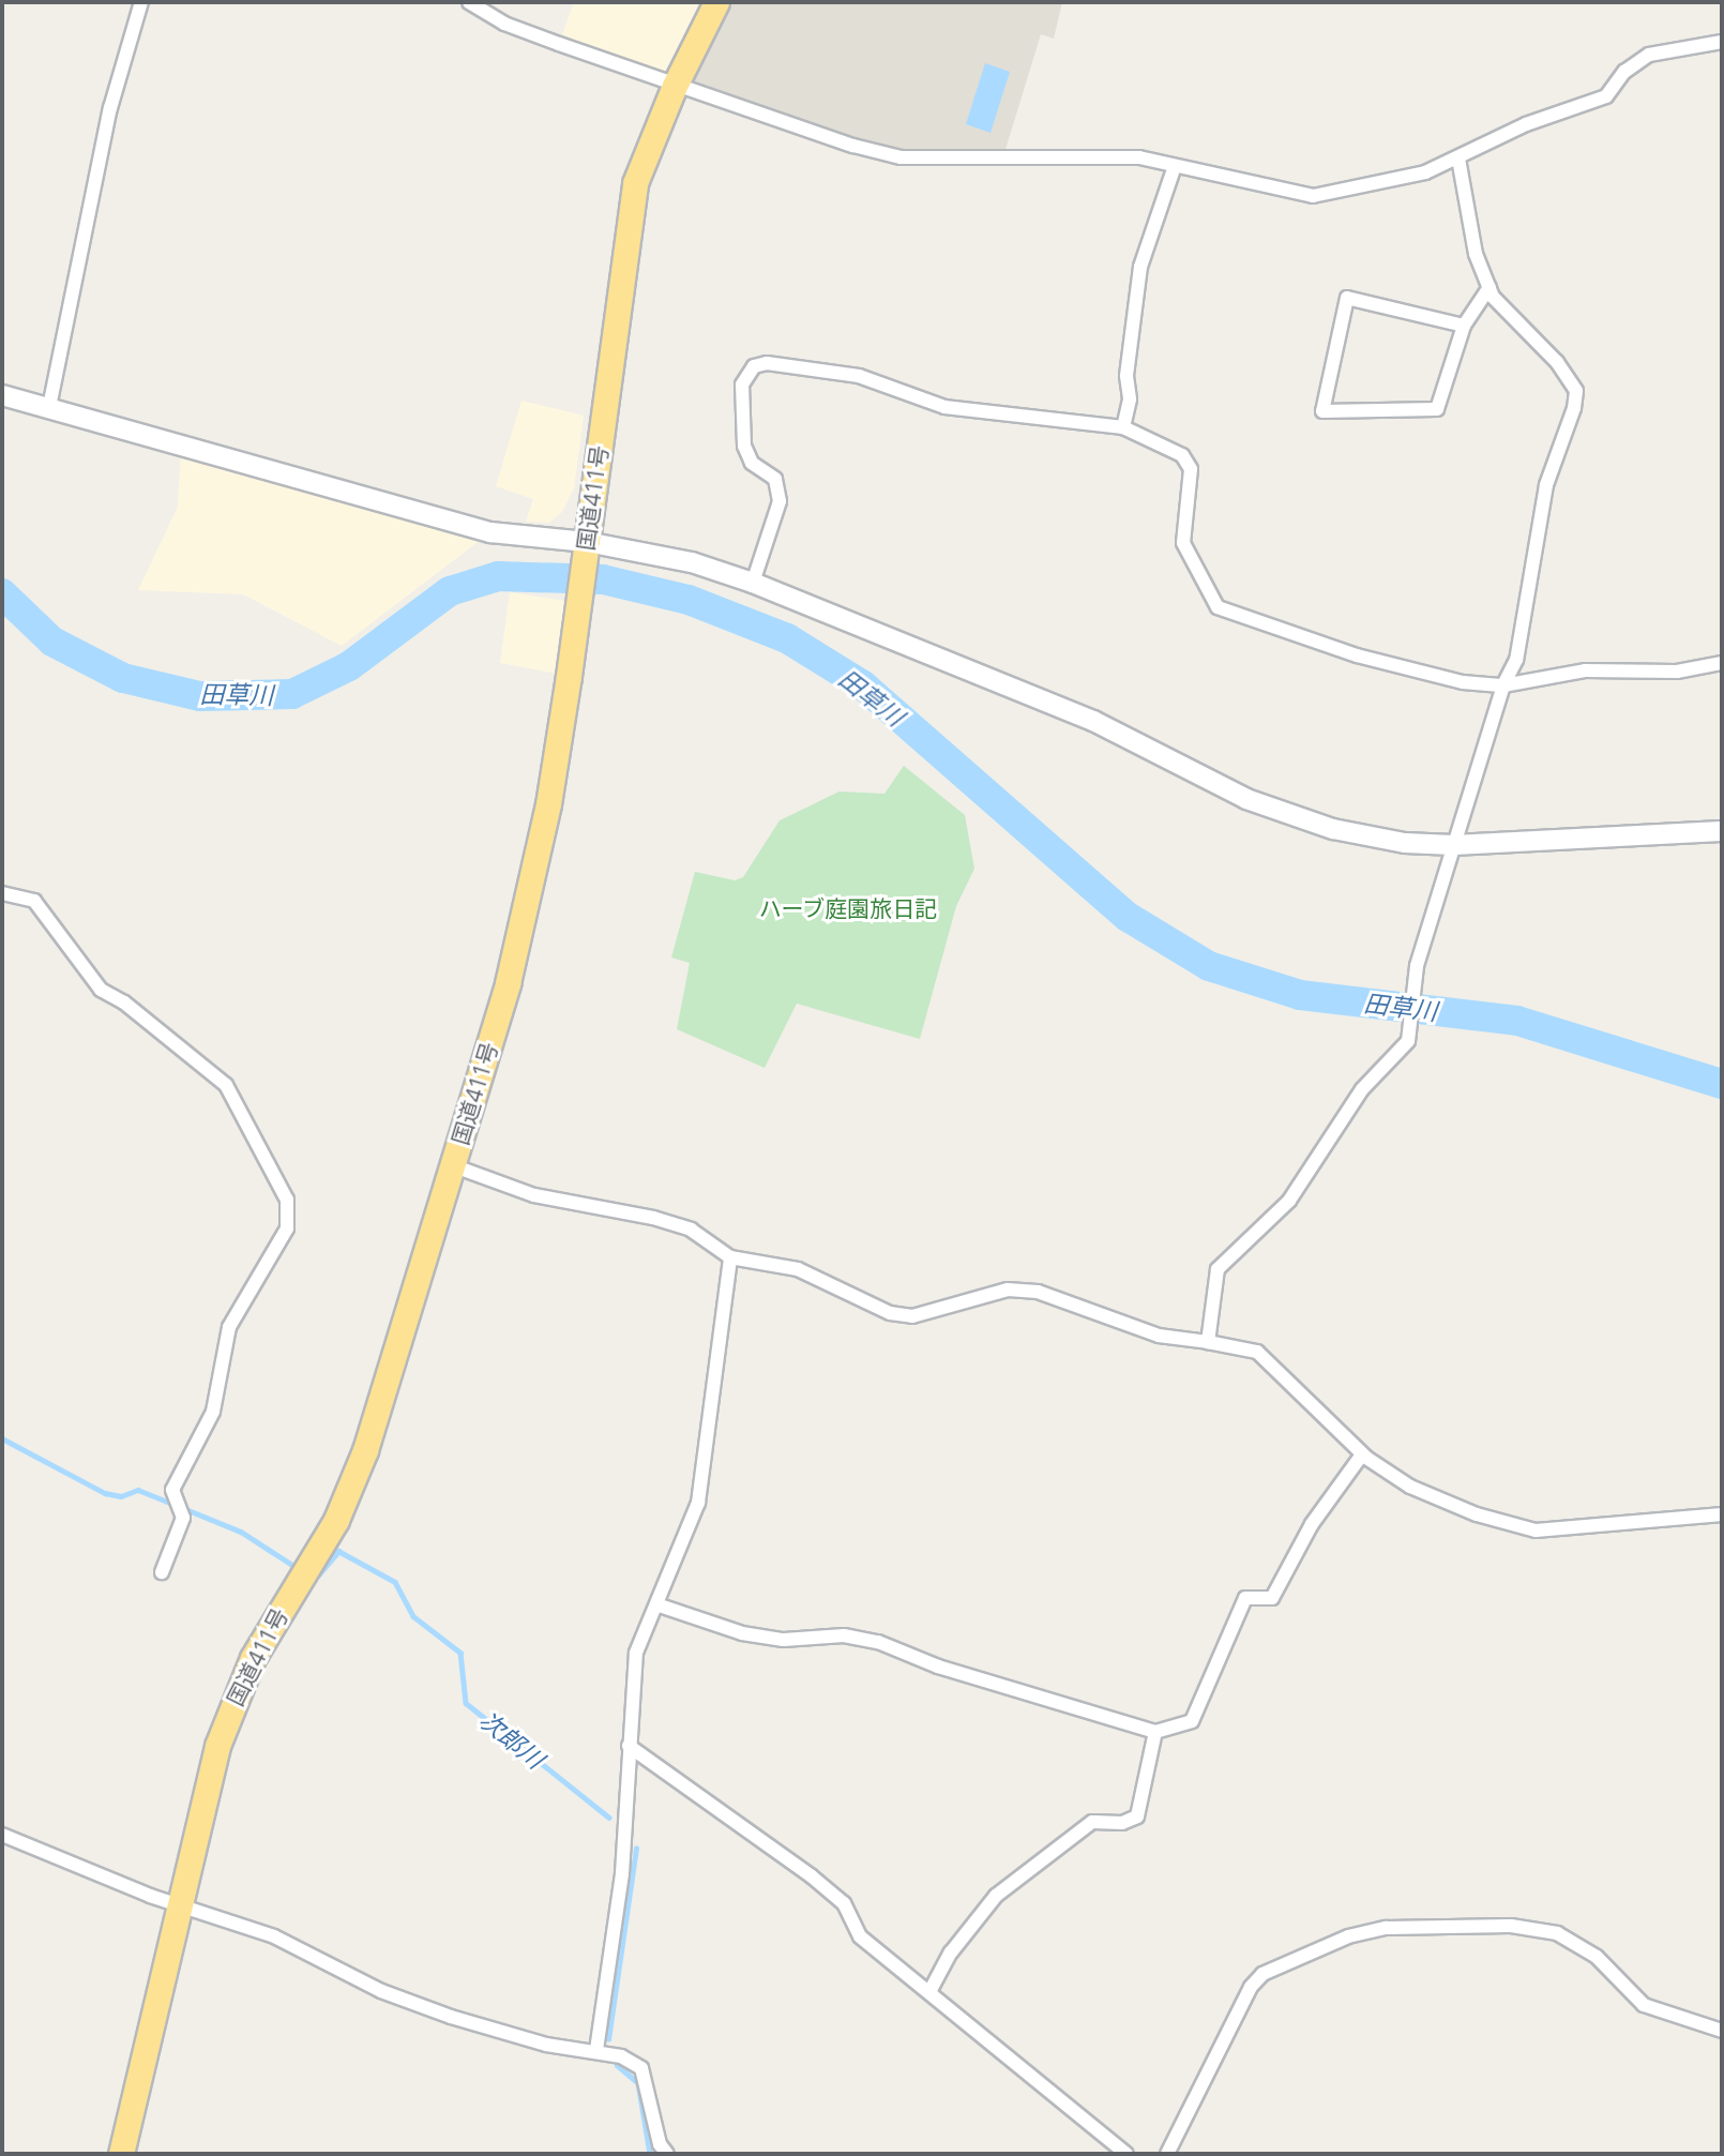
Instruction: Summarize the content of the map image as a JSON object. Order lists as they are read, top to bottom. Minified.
{"streets":{"highway":["国道411号"]},"water":["田草川","次郎川"],"parks":["ハーブ庭園旅日記"]}
